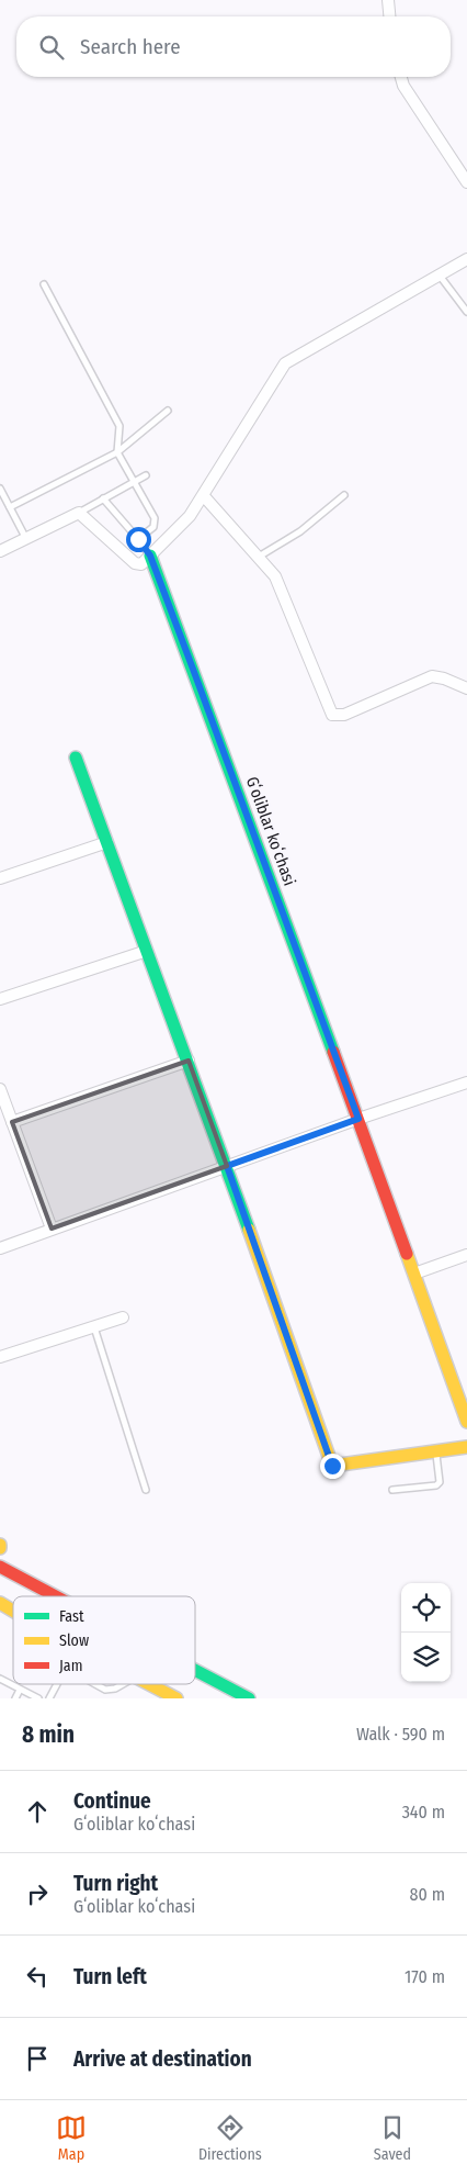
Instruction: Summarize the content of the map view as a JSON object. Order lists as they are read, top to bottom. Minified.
{"streets":{"main road":["Gʻoliblar koʻchasi"]},"legend":["Fast","Slow","Jam"],"page":{"search":"Search here","heading":["8 min","Walk · 590 m"],"list":[["Continue","Gʻoliblar koʻchasi","340 m"],["Turn right","Gʻoliblar koʻchasi","80 m"],["Turn left","170 m"],"Arrive at destination"],"nav":["Map","Directions","Saved"]}}
